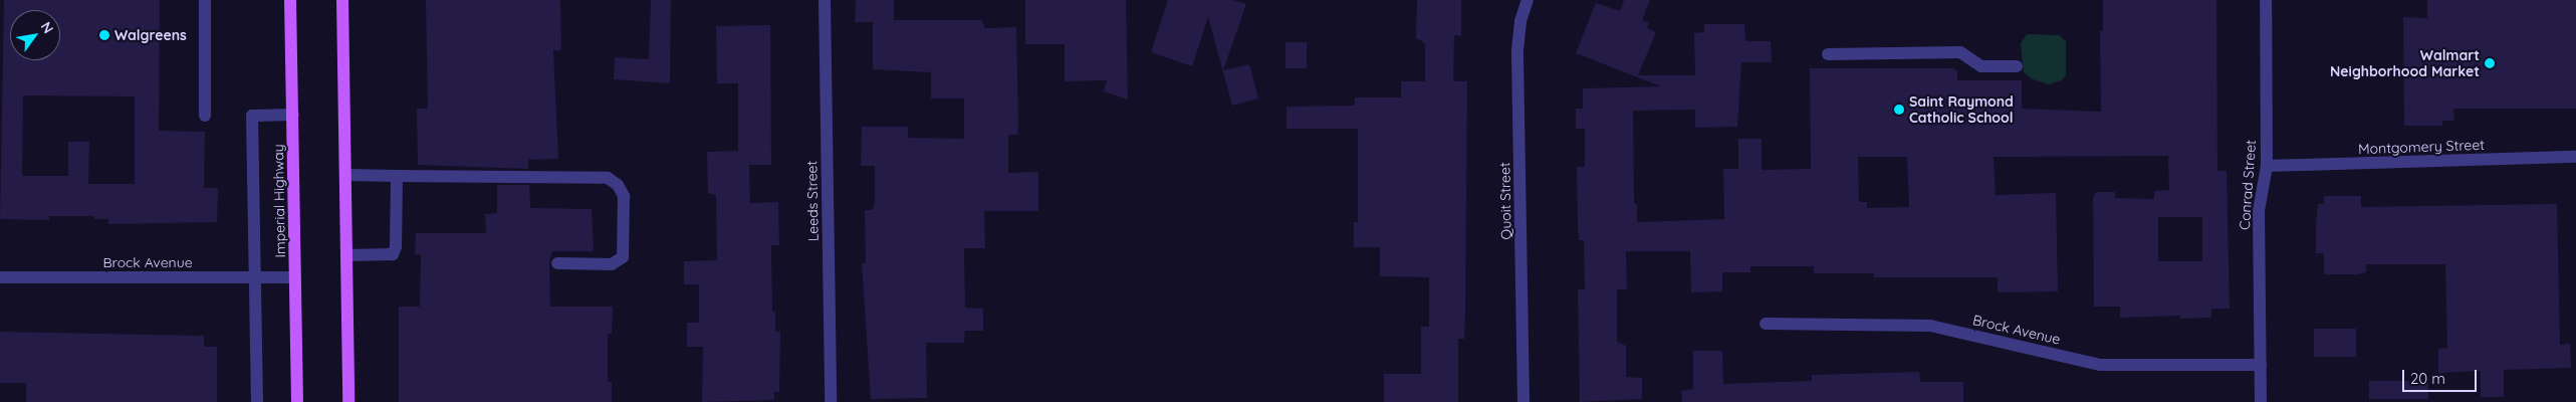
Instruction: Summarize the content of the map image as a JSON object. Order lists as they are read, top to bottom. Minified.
{"streets":{"main road":["Imperial Highway"],"street":["Montgomery Street","Conrad Street","Leeds Street","Quoit Street","Brock Avenue"]},"crossings":[["Montgomery Street","Conrad Street"],["Conrad Street","Brock Avenue"],["Imperial Highway","Brock Avenue"]],"places":["Walgreens","Walmart Neighborhood Market","Saint Raymond Catholic School"],"scale_bar":"20 m","north":"top right"}
